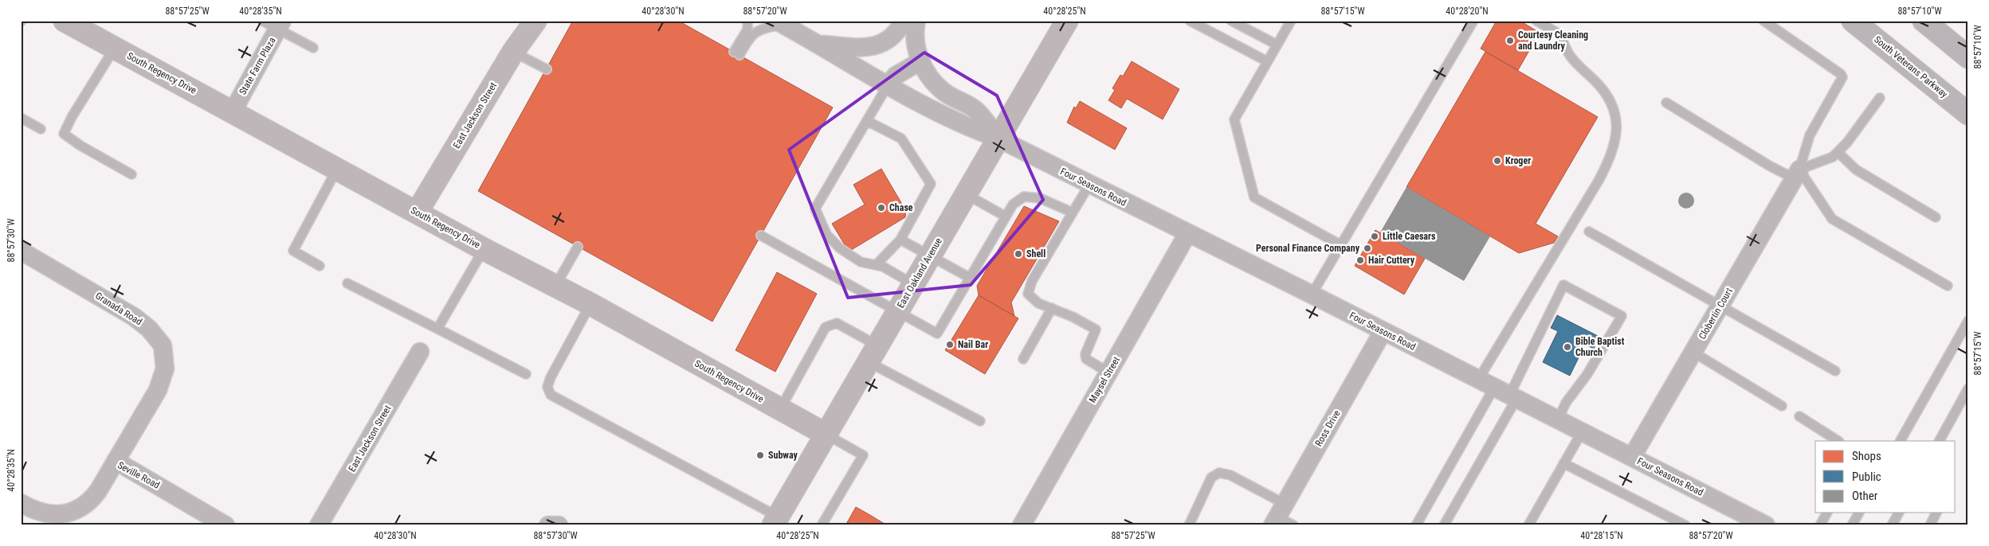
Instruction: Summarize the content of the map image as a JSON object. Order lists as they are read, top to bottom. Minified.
{"streets":{"highway":["South Veterans Parkway"],"main road":["South Regency Drive","East Jackson Street","East Oakland Avenue"],"street":["State Farm Plaza","Four Seasons Road","Granada Road","Clobertin Court","Maysel Street","Ross Drive","Seville Road"]},"crossings":[["State Farm Plaza","South Regency Drive"],["South Regency Drive","East Jackson Street"],["South Regency Drive","East Oakland Avenue"],["Four Seasons Road","East Oakland Avenue"],["Four Seasons Road","Clobertin Court"],["Four Seasons Road","Maysel Street"],["Four Seasons Road","Ross Drive"],["Granada Road","Seville Road"]],"places":["Courtesy Cleaning and Laundry","Kroger","Chase","Little Caesars","Personal Finance Company","Shell","Hair Cuttery","Nail Bar","Bible Baptist Church","Subway"],"legend":["Shops","Public","Other"],"coordinates":["88°57'25\"W","40°28'35\"N","40°28'30\"N","88°57'20\"W","40°28'25\"N","88°57'15\"W","40°28'20\"N","88°57'10\"W","88°57'30\"W","40°28'15\"N"]}
